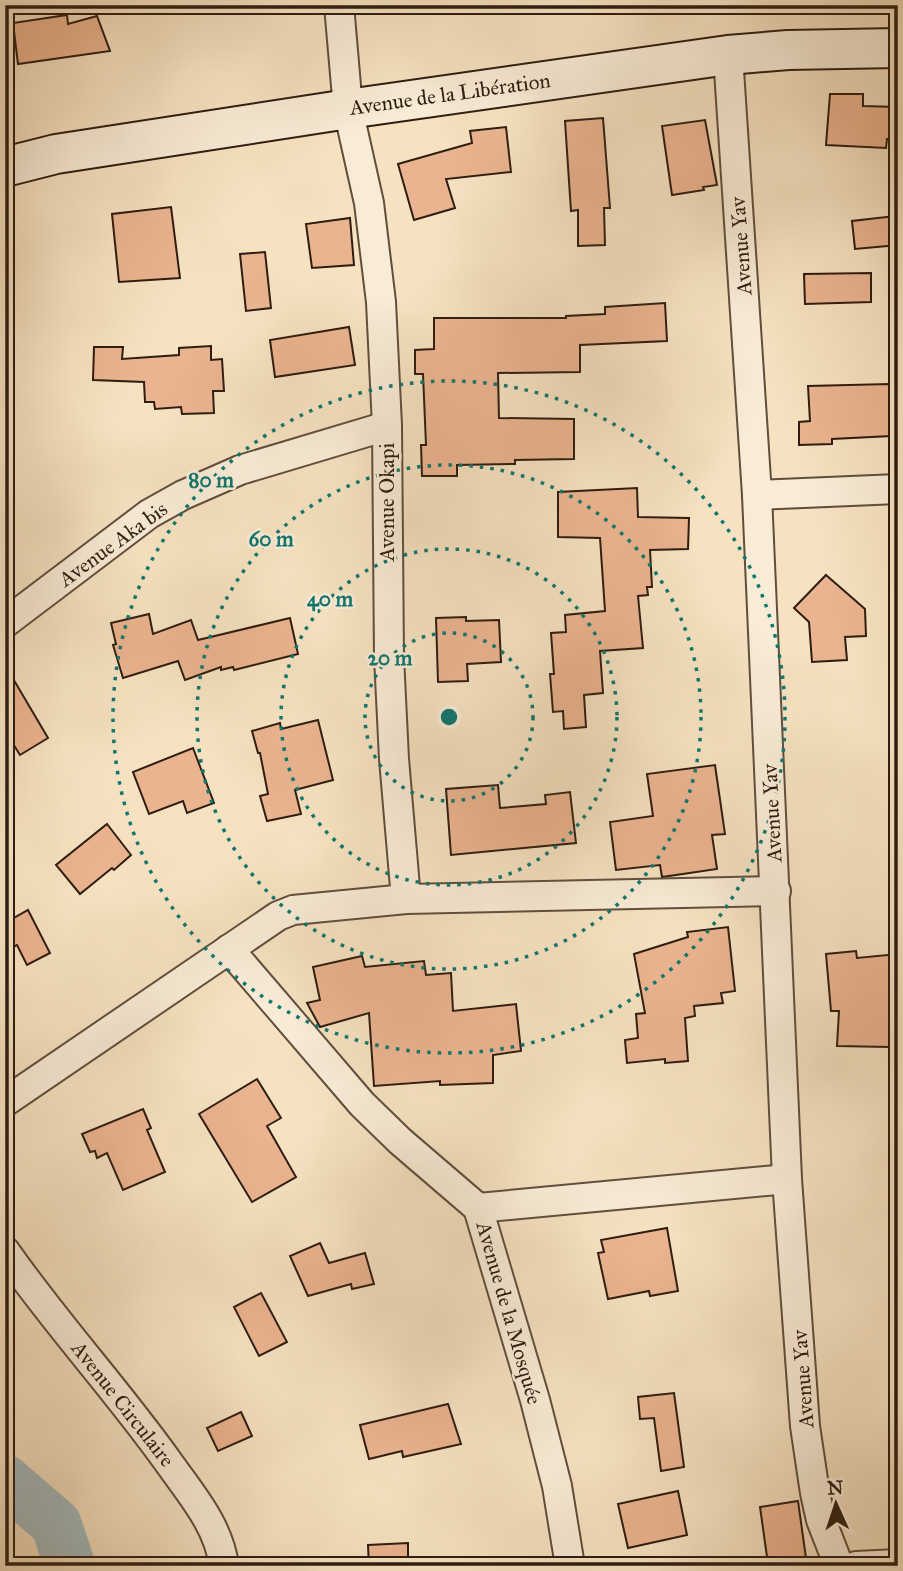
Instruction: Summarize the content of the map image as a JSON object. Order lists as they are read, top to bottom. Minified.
{"streets":{"street":["Avenue de la Libération","Avenue Yav","Avenue Okapi","Avenue Aka bis","Avenue de la Mosquée","Avenue Circulaire"]},"crossings":[["Avenue de la Libération","Avenue Yav"],["Avenue de la Libération","Avenue Okapi"],["Avenue Okapi","Avenue Aka bis"]],"north":"top","rings":["80 m","60 m","40 m","20 m"]}
